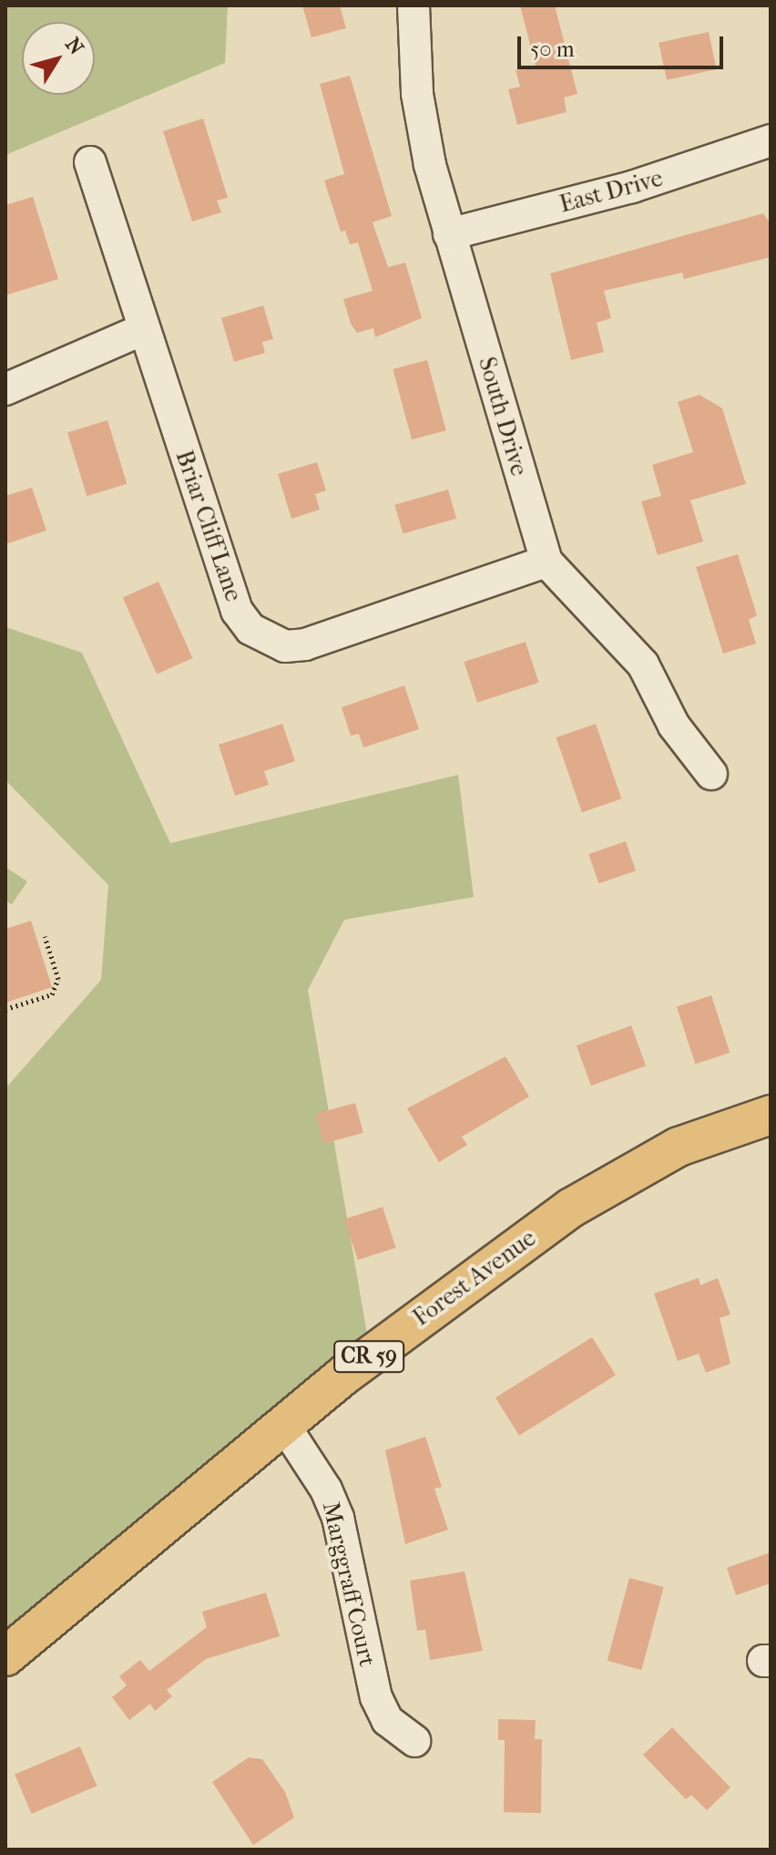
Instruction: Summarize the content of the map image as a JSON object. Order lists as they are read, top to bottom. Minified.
{"streets":{"main road":["Forest Avenue","CR 59"],"street":["East Drive","South Drive","Briar Cliff Lane","Marggraff Court"]},"crossings":[["East Drive","South Drive"],["South Drive","Briar Cliff Lane"],["Forest Avenue","Marggraff Court"]],"scale_bar":"50 m","north":"top right"}
